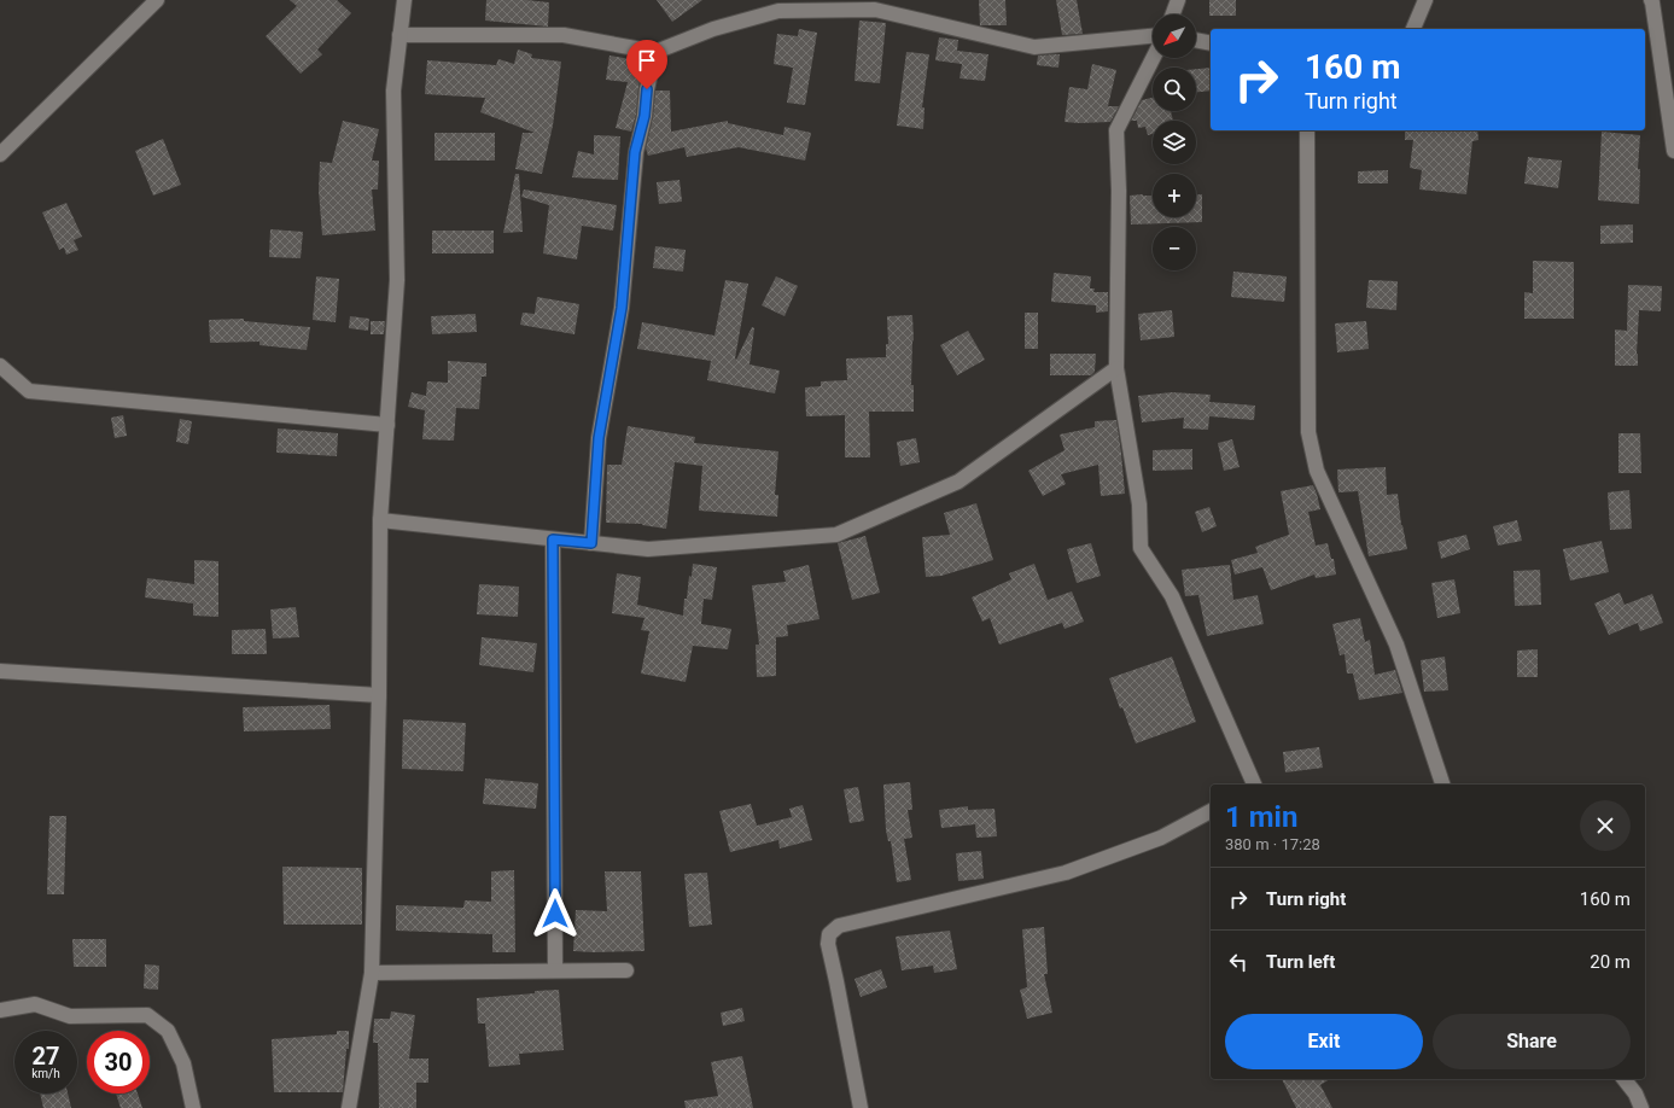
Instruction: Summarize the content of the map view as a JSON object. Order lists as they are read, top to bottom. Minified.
{"north":"bottom left","page":{"map_buttons":["+","−"],"turn":["160 m","Turn right"],"heading":["1 min","380 m · 17:28"],"list":[{"name":"Turn right","value":"160 m"},{"name":"Turn left","value":"20 m"}],"buttons":["Exit","Share"],"speed":"27 km/h","limit":"30"}}
